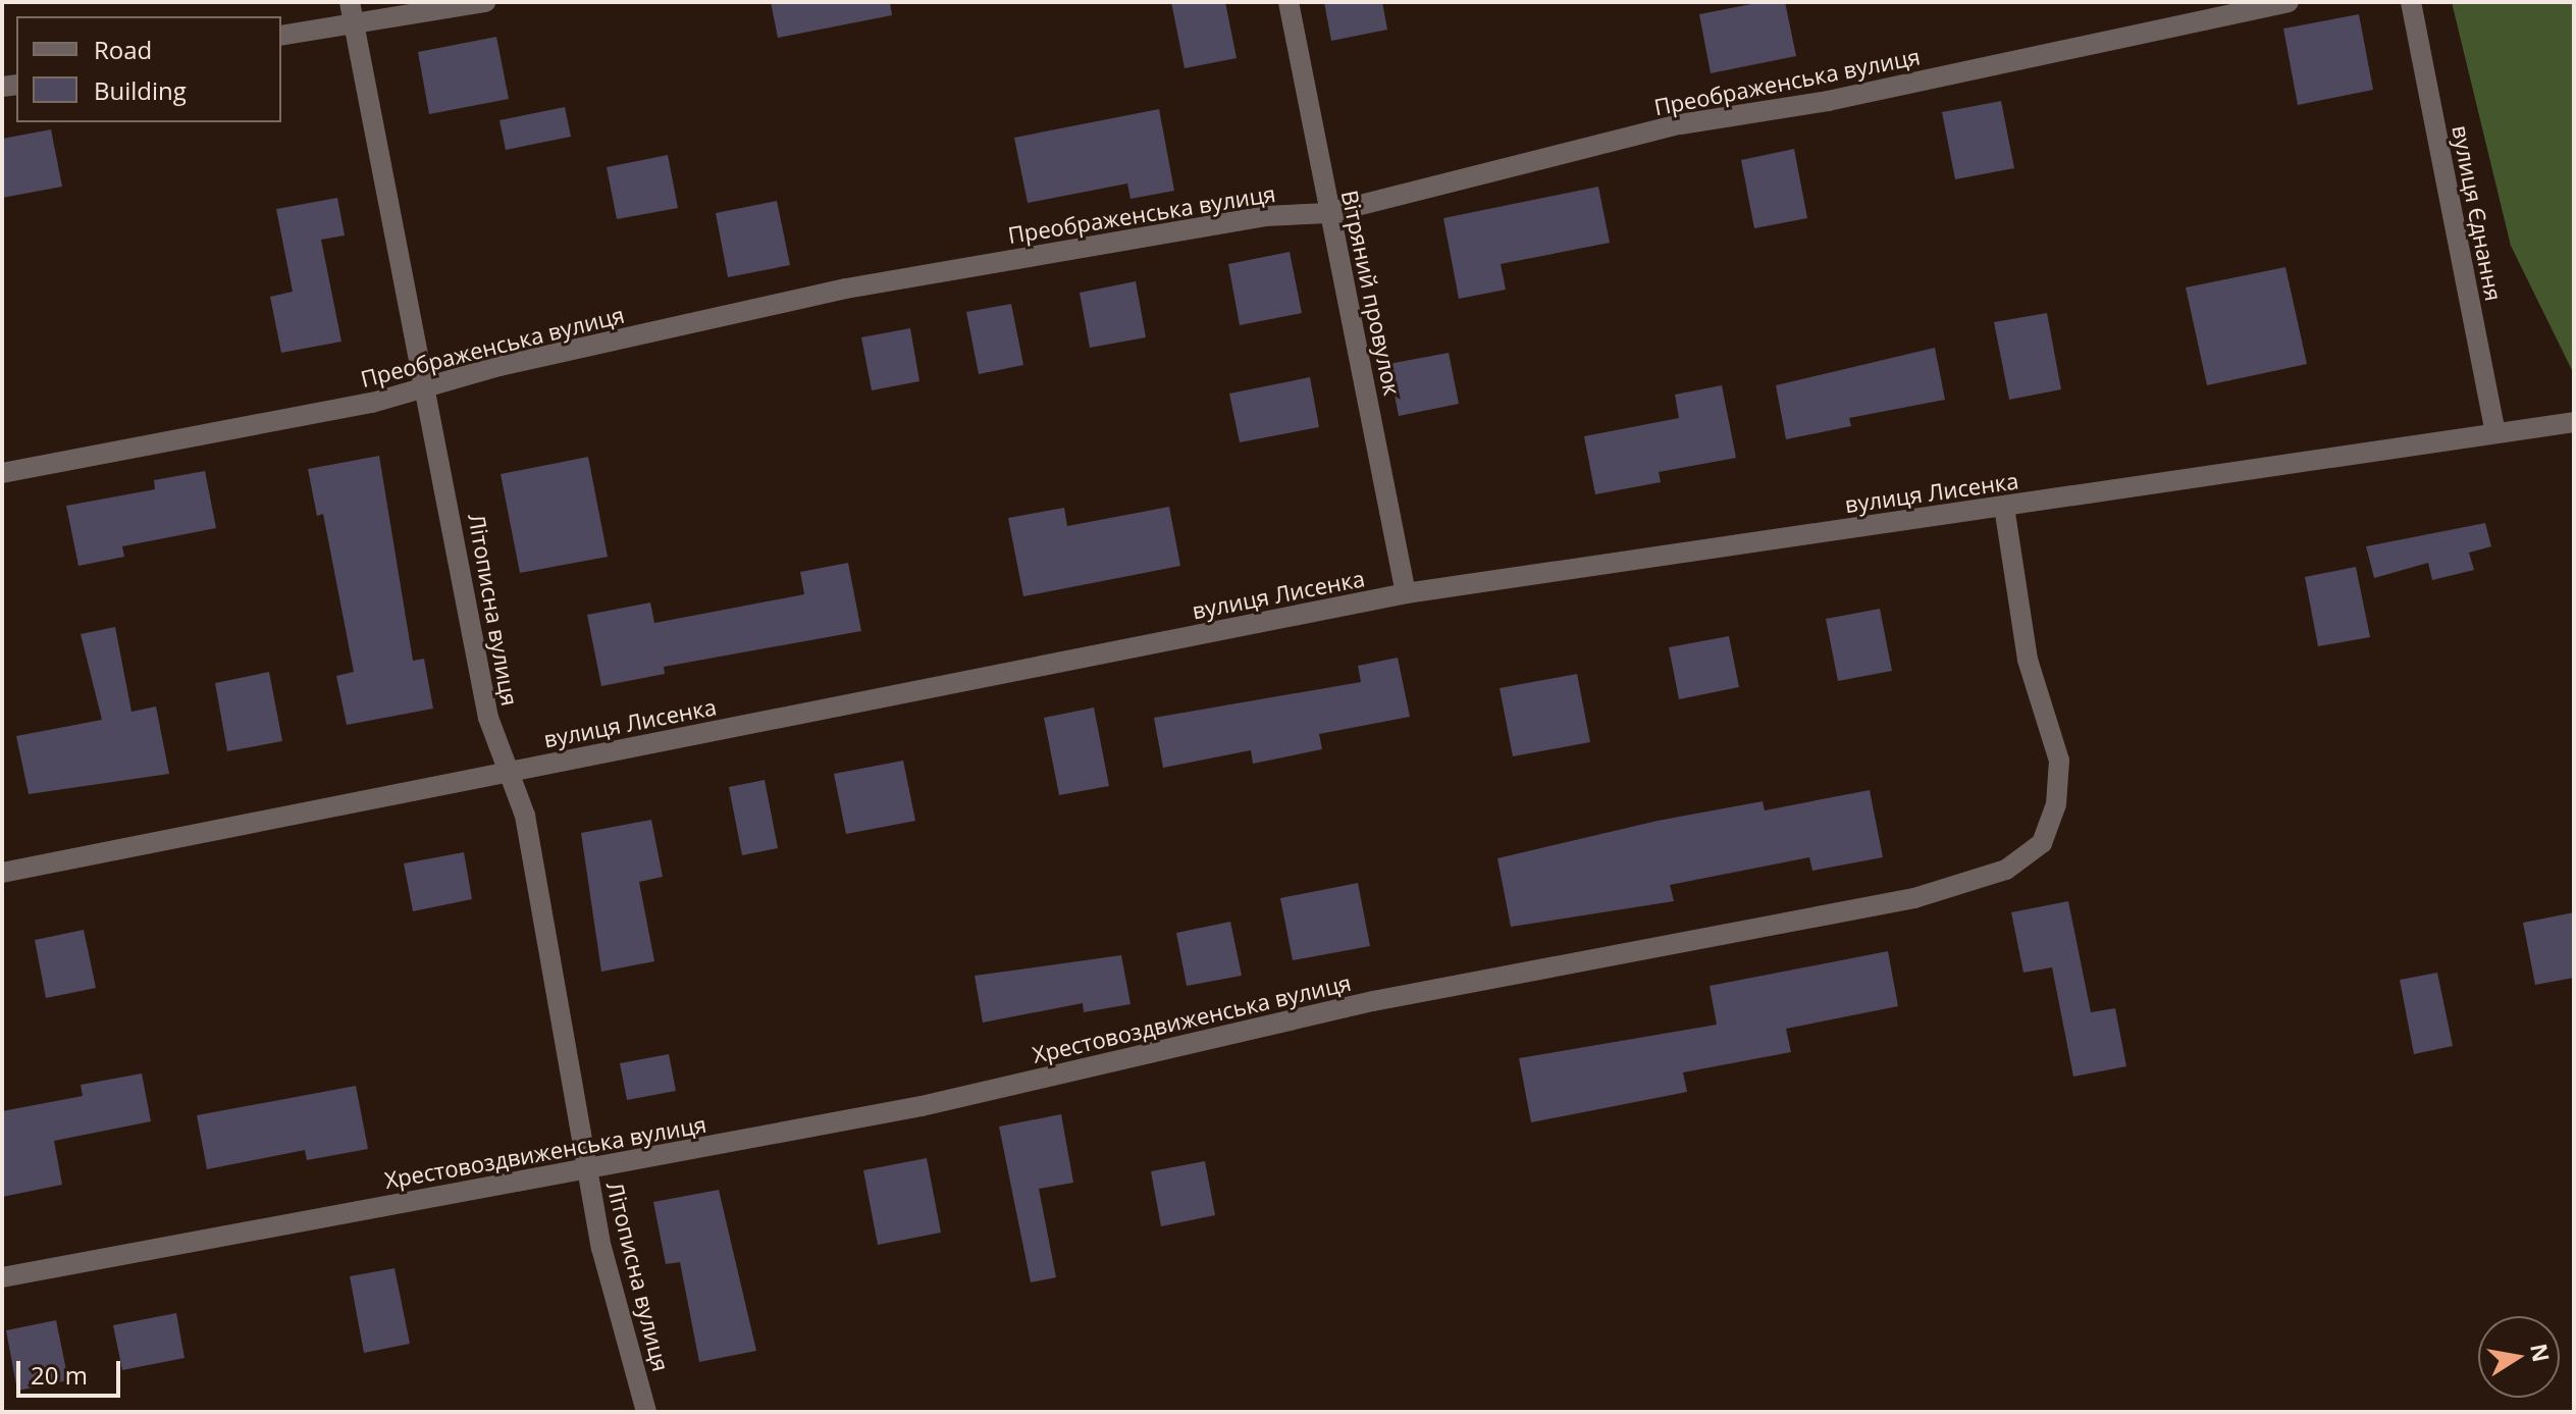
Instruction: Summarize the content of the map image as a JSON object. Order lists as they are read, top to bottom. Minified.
{"streets":{"street":["Преображенська вулиця","вулиця Єднання","Вітряний провулок","вулиця Лисенка","Літописна вулиця","Хрестовоздвиженська вулиця"]},"crossings":[["Преображенська вулиця","Вітряний провулок"],["Преображенська вулиця","Літописна вулиця"],["вулиця Єднання","вулиця Лисенка"],["Вітряний провулок","вулиця Лисенка"],["вулиця Лисенка","Літописна вулиця"],["вулиця Лисенка","Хрестовоздвиженська вулиця"],["Літописна вулиця","Хрестовоздвиженська вулиця"]],"legend":["Road","Building"],"scale_bar":"20 m","north":"right"}
